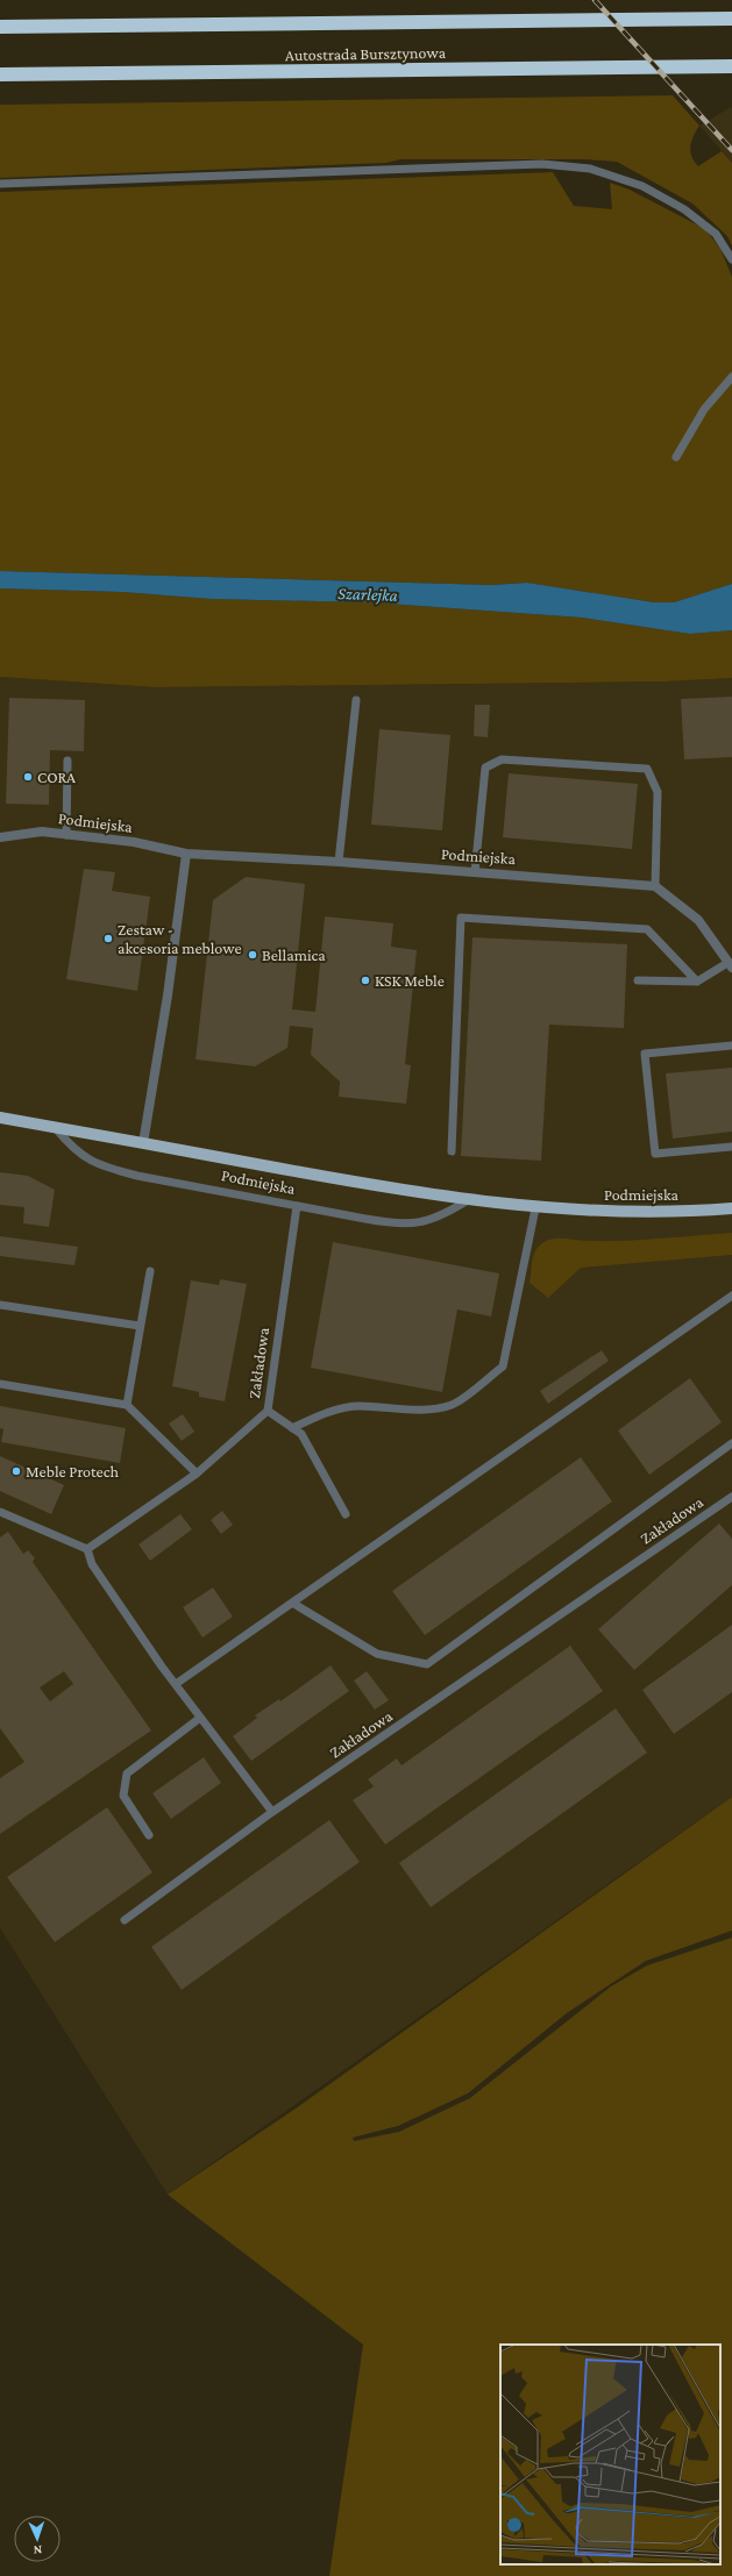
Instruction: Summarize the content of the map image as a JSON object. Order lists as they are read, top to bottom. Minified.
{"streets":{"highway":["Autostrada Bursztynowa"],"main road":["Podmiejska"],"lane":["Zakładowa"]},"crossings":[["Podmiejska","Zakładowa"]],"water":["Szarlejka"],"places":["CORA","Zestaw - akcesoria meblowe","Bellamica","KSK Meble","Meble Protech"],"north":"bottom"}
